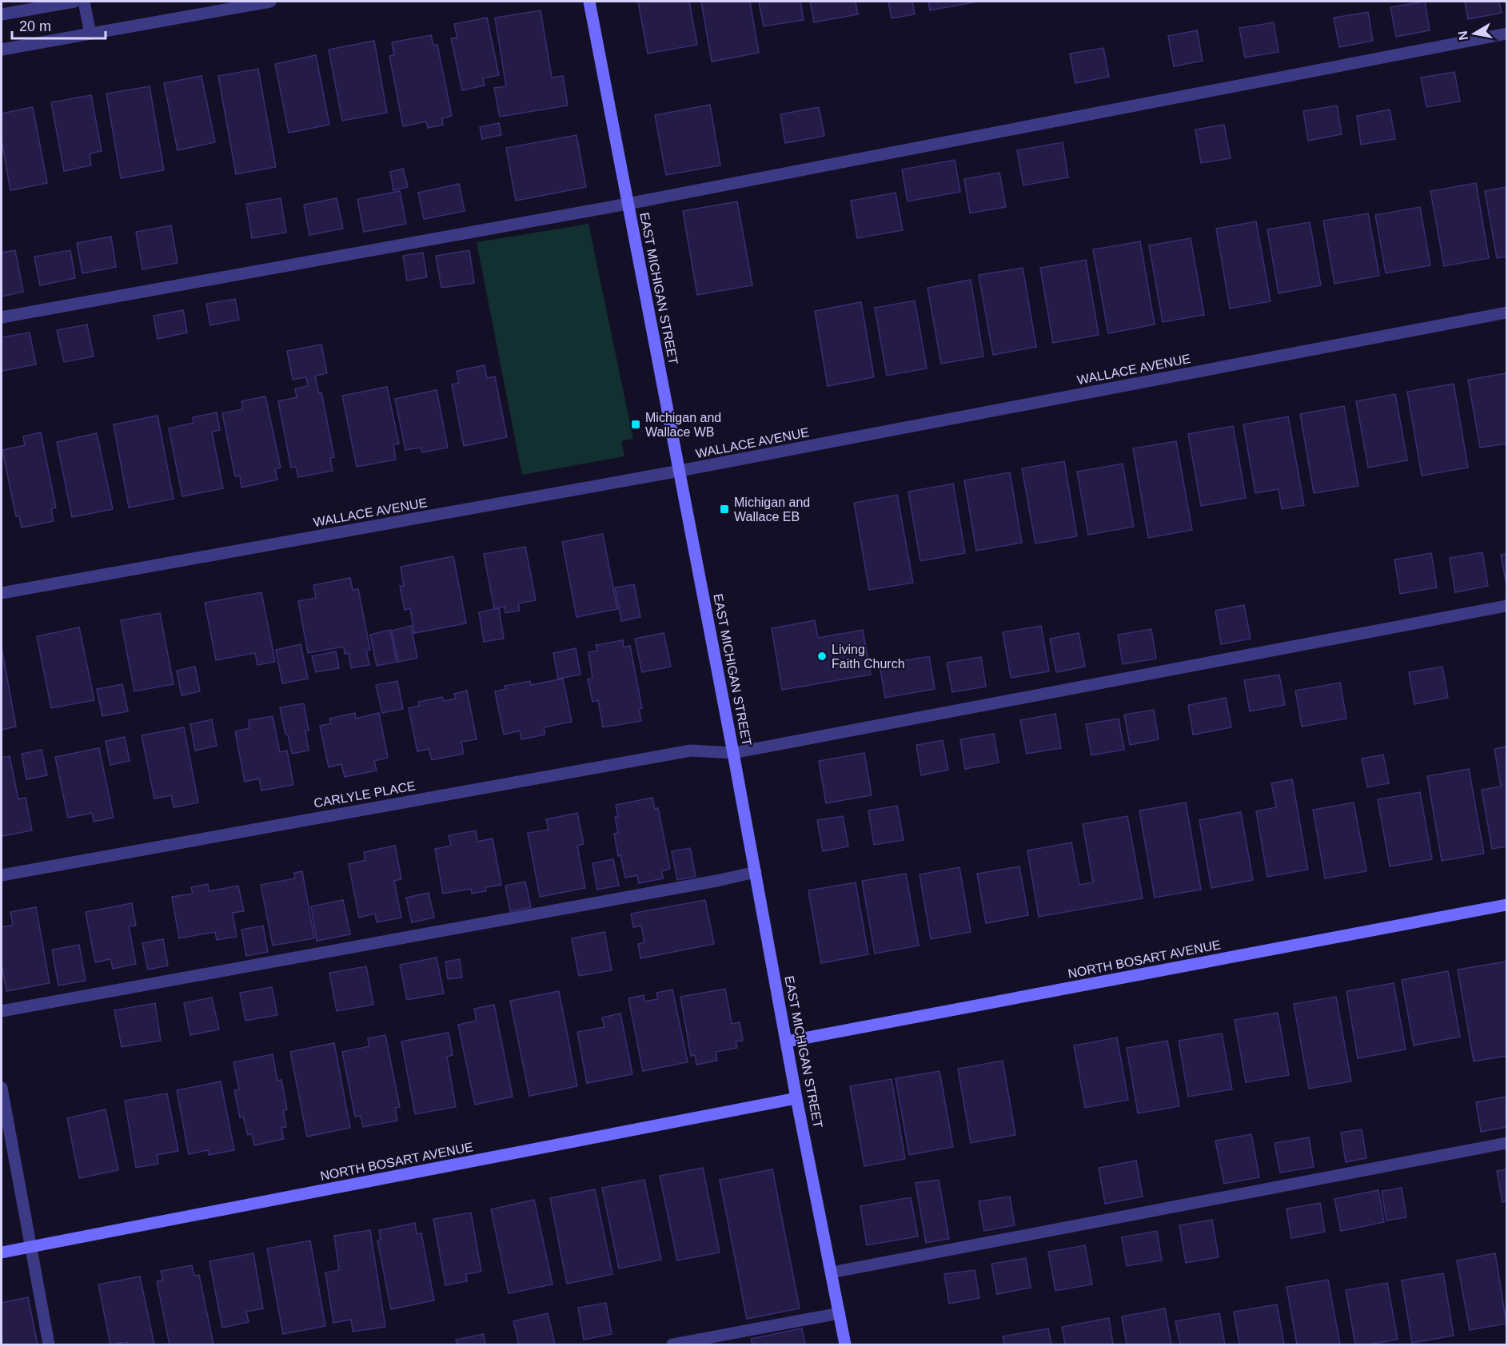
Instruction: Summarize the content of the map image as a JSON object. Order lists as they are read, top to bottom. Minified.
{"streets":{"street":["EAST MICHIGAN STREET","WALLACE AVENUE","CARLYLE PLACE","NORTH BOSART AVENUE"]},"crossings":[["EAST MICHIGAN STREET","WALLACE AVENUE"],["EAST MICHIGAN STREET","CARLYLE PLACE"],["EAST MICHIGAN STREET","NORTH BOSART AVENUE"]],"places":{"transit":["Michigan and Wallace WB","Michigan and Wallace EB"],"other":["Living Faith Church"]},"scale_bar":"20 m","north":"left"}
